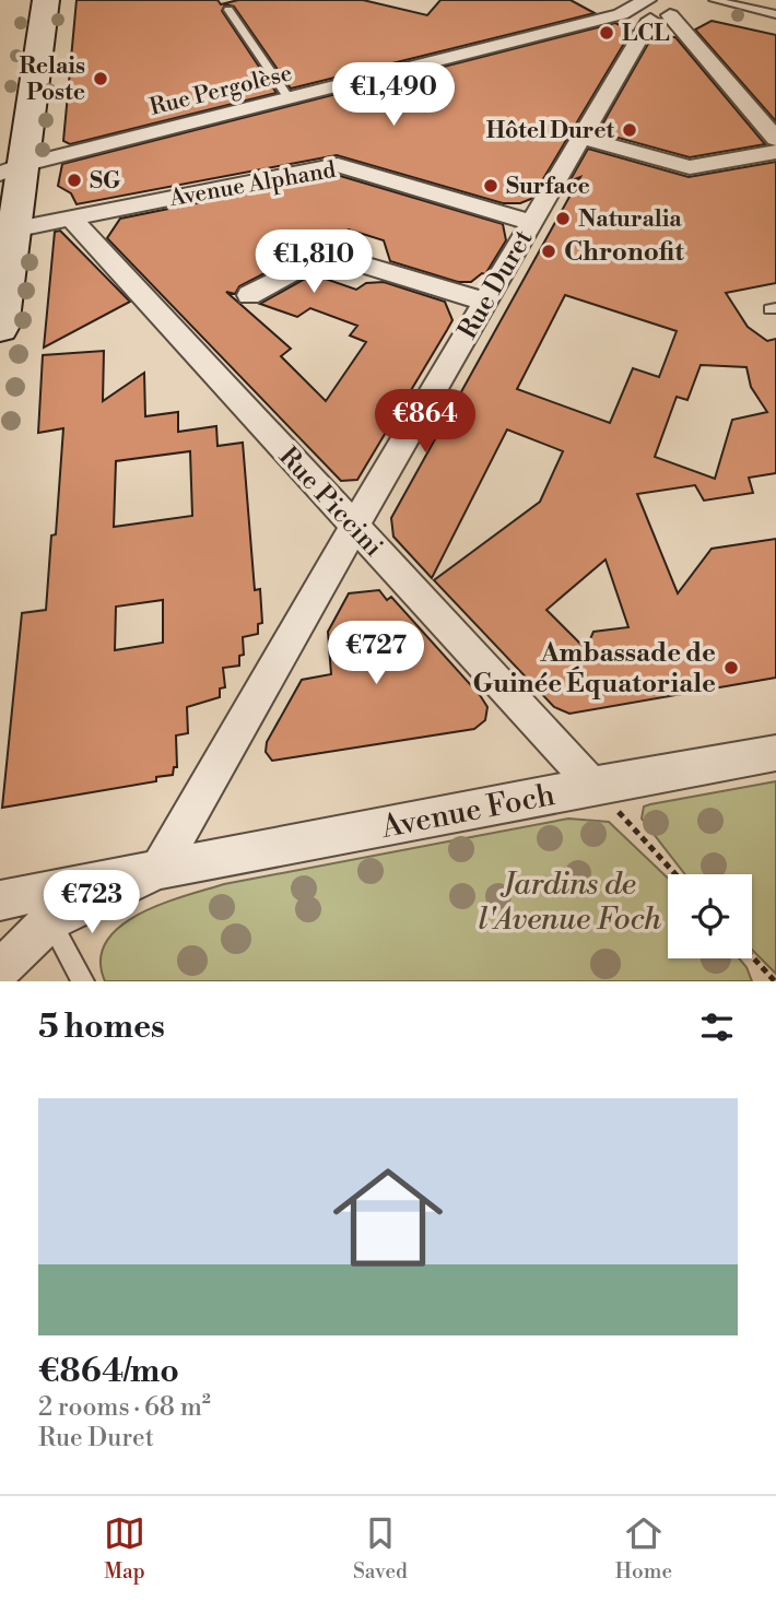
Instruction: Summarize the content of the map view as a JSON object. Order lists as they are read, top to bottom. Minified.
{"streets":{"street":["Rue Pergolèse","Avenue Alphand","Rue Duret","Rue Piccini","Avenue Foch"]},"crossings":[["Rue Pergolèse","Rue Duret"],["Avenue Alphand","Rue Duret"],["Avenue Alphand","Rue Piccini"],["Rue Duret","Rue Piccini"],["Rue Duret","Avenue Foch"],["Rue Piccini","Avenue Foch"]],"parks":["Jardins de l'Avenue Foch"],"places":["LCL","Relais Poste","Hôtel Duret","SG","Surface","Naturalia","Chronofit","Ambassade de Guinée Équatoriale"],"page":{"price":["€1,490","€1,810","€864","€727","€723"],"heading":"5 homes","list":[{"name":"€864/mo","note":"2 rooms · 68 m² · Rue Duret"}],"tabs":["Map","Saved","Home"]}}
